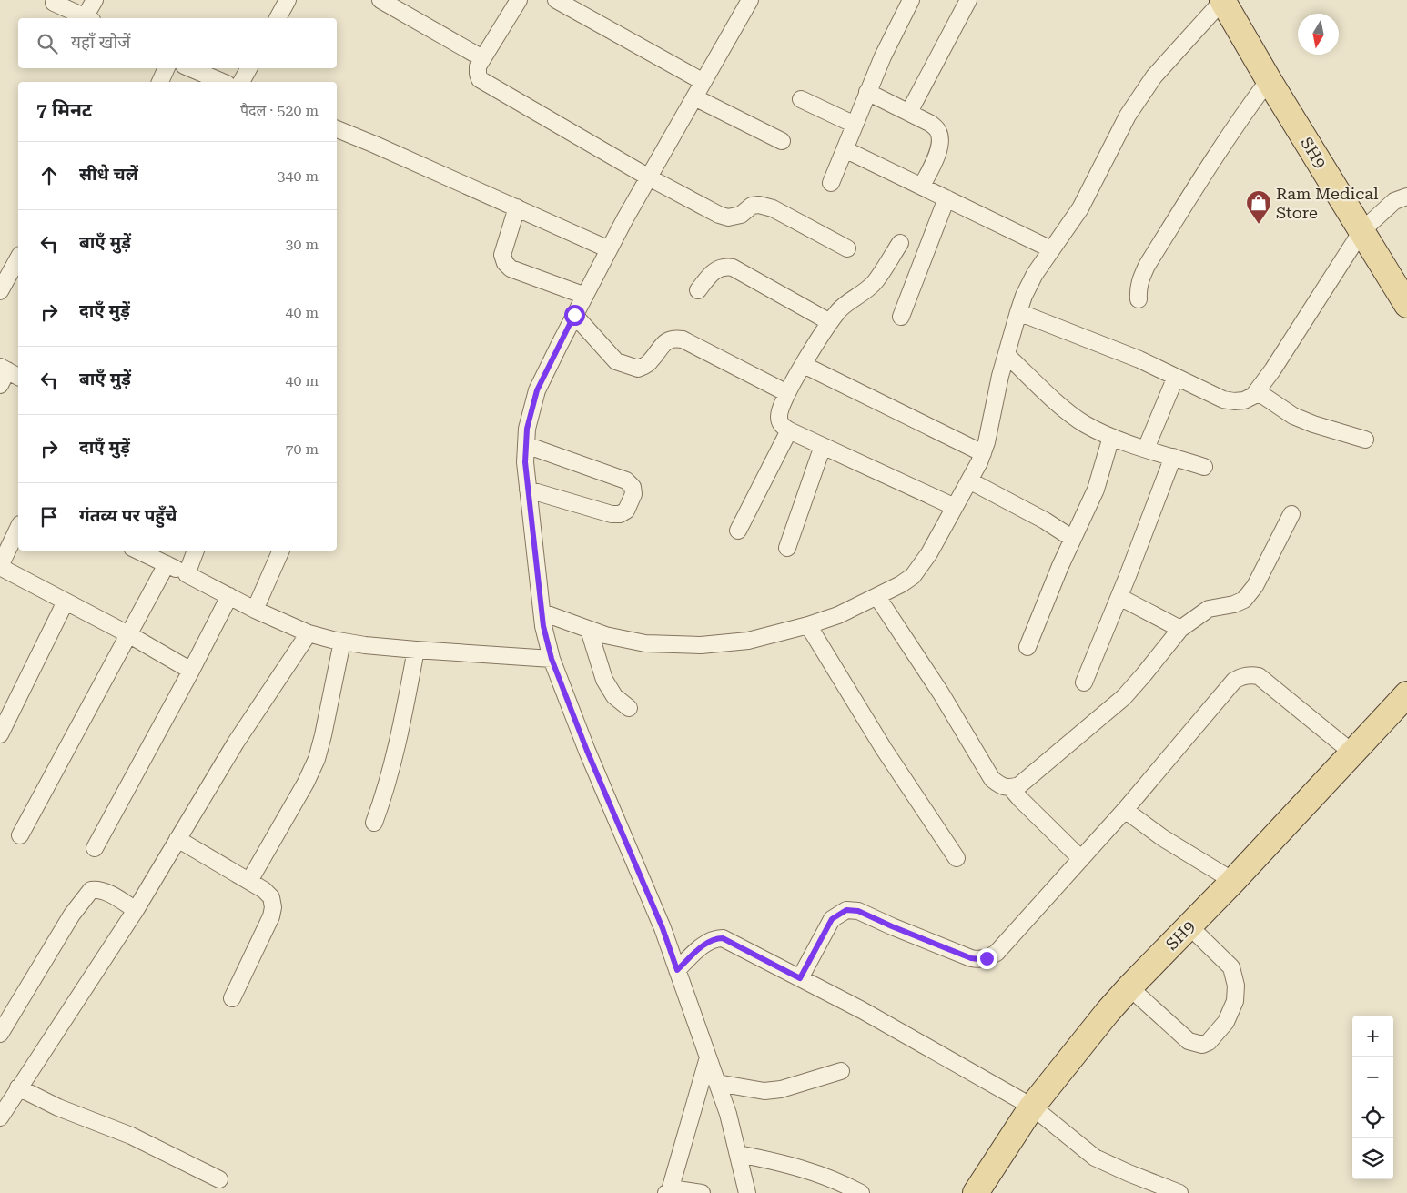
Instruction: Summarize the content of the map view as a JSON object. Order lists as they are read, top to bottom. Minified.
{"streets":{"main road":["SH9"]},"places":{"shop":["Ram Medical Store"]},"north":"bottom","page":{"search":"यहाँ खोजें","heading":["7 मिनट","पैदल · 520 m"],"list":[["सीधे चलें","340 m"],["बाएँ मुड़ें","30 m"],["दाएँ मुड़ें","40 m"],["बाएँ मुड़ें","40 m"],["दाएँ मुड़ें","70 m"],"गंतव्य पर पहुँचे"],"map_buttons":["+","−"]}}
